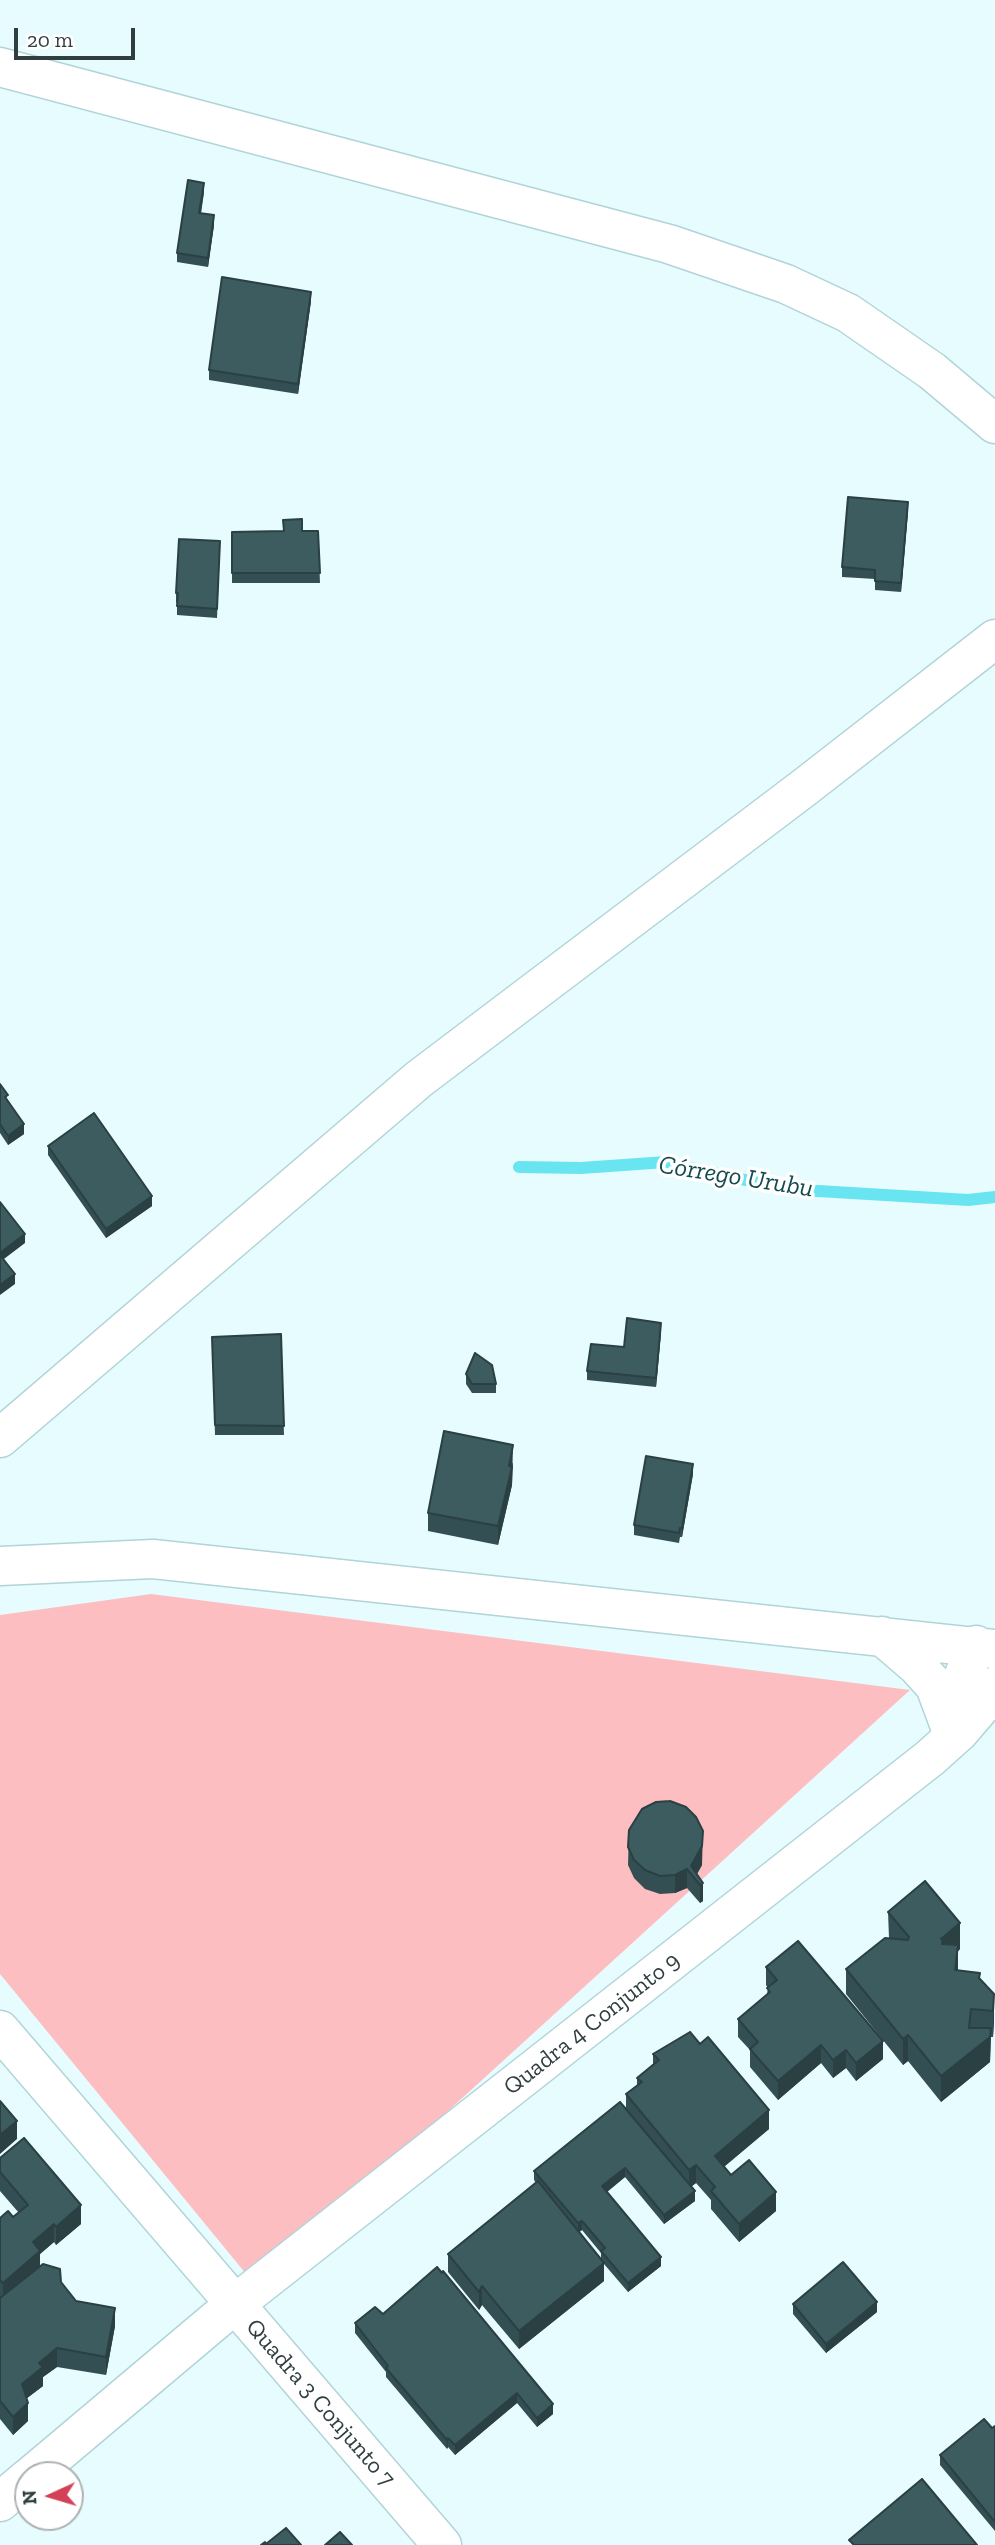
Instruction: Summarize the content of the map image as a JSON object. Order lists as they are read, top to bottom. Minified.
{"streets":{"street":["Quadra 4 Conjunto 9","Quadra 3 Conjunto 7"]},"crossings":[["Quadra 4 Conjunto 9","Quadra 3 Conjunto 7"]],"water":["Córrego Urubu"],"scale_bar":"20 m","north":"left"}
